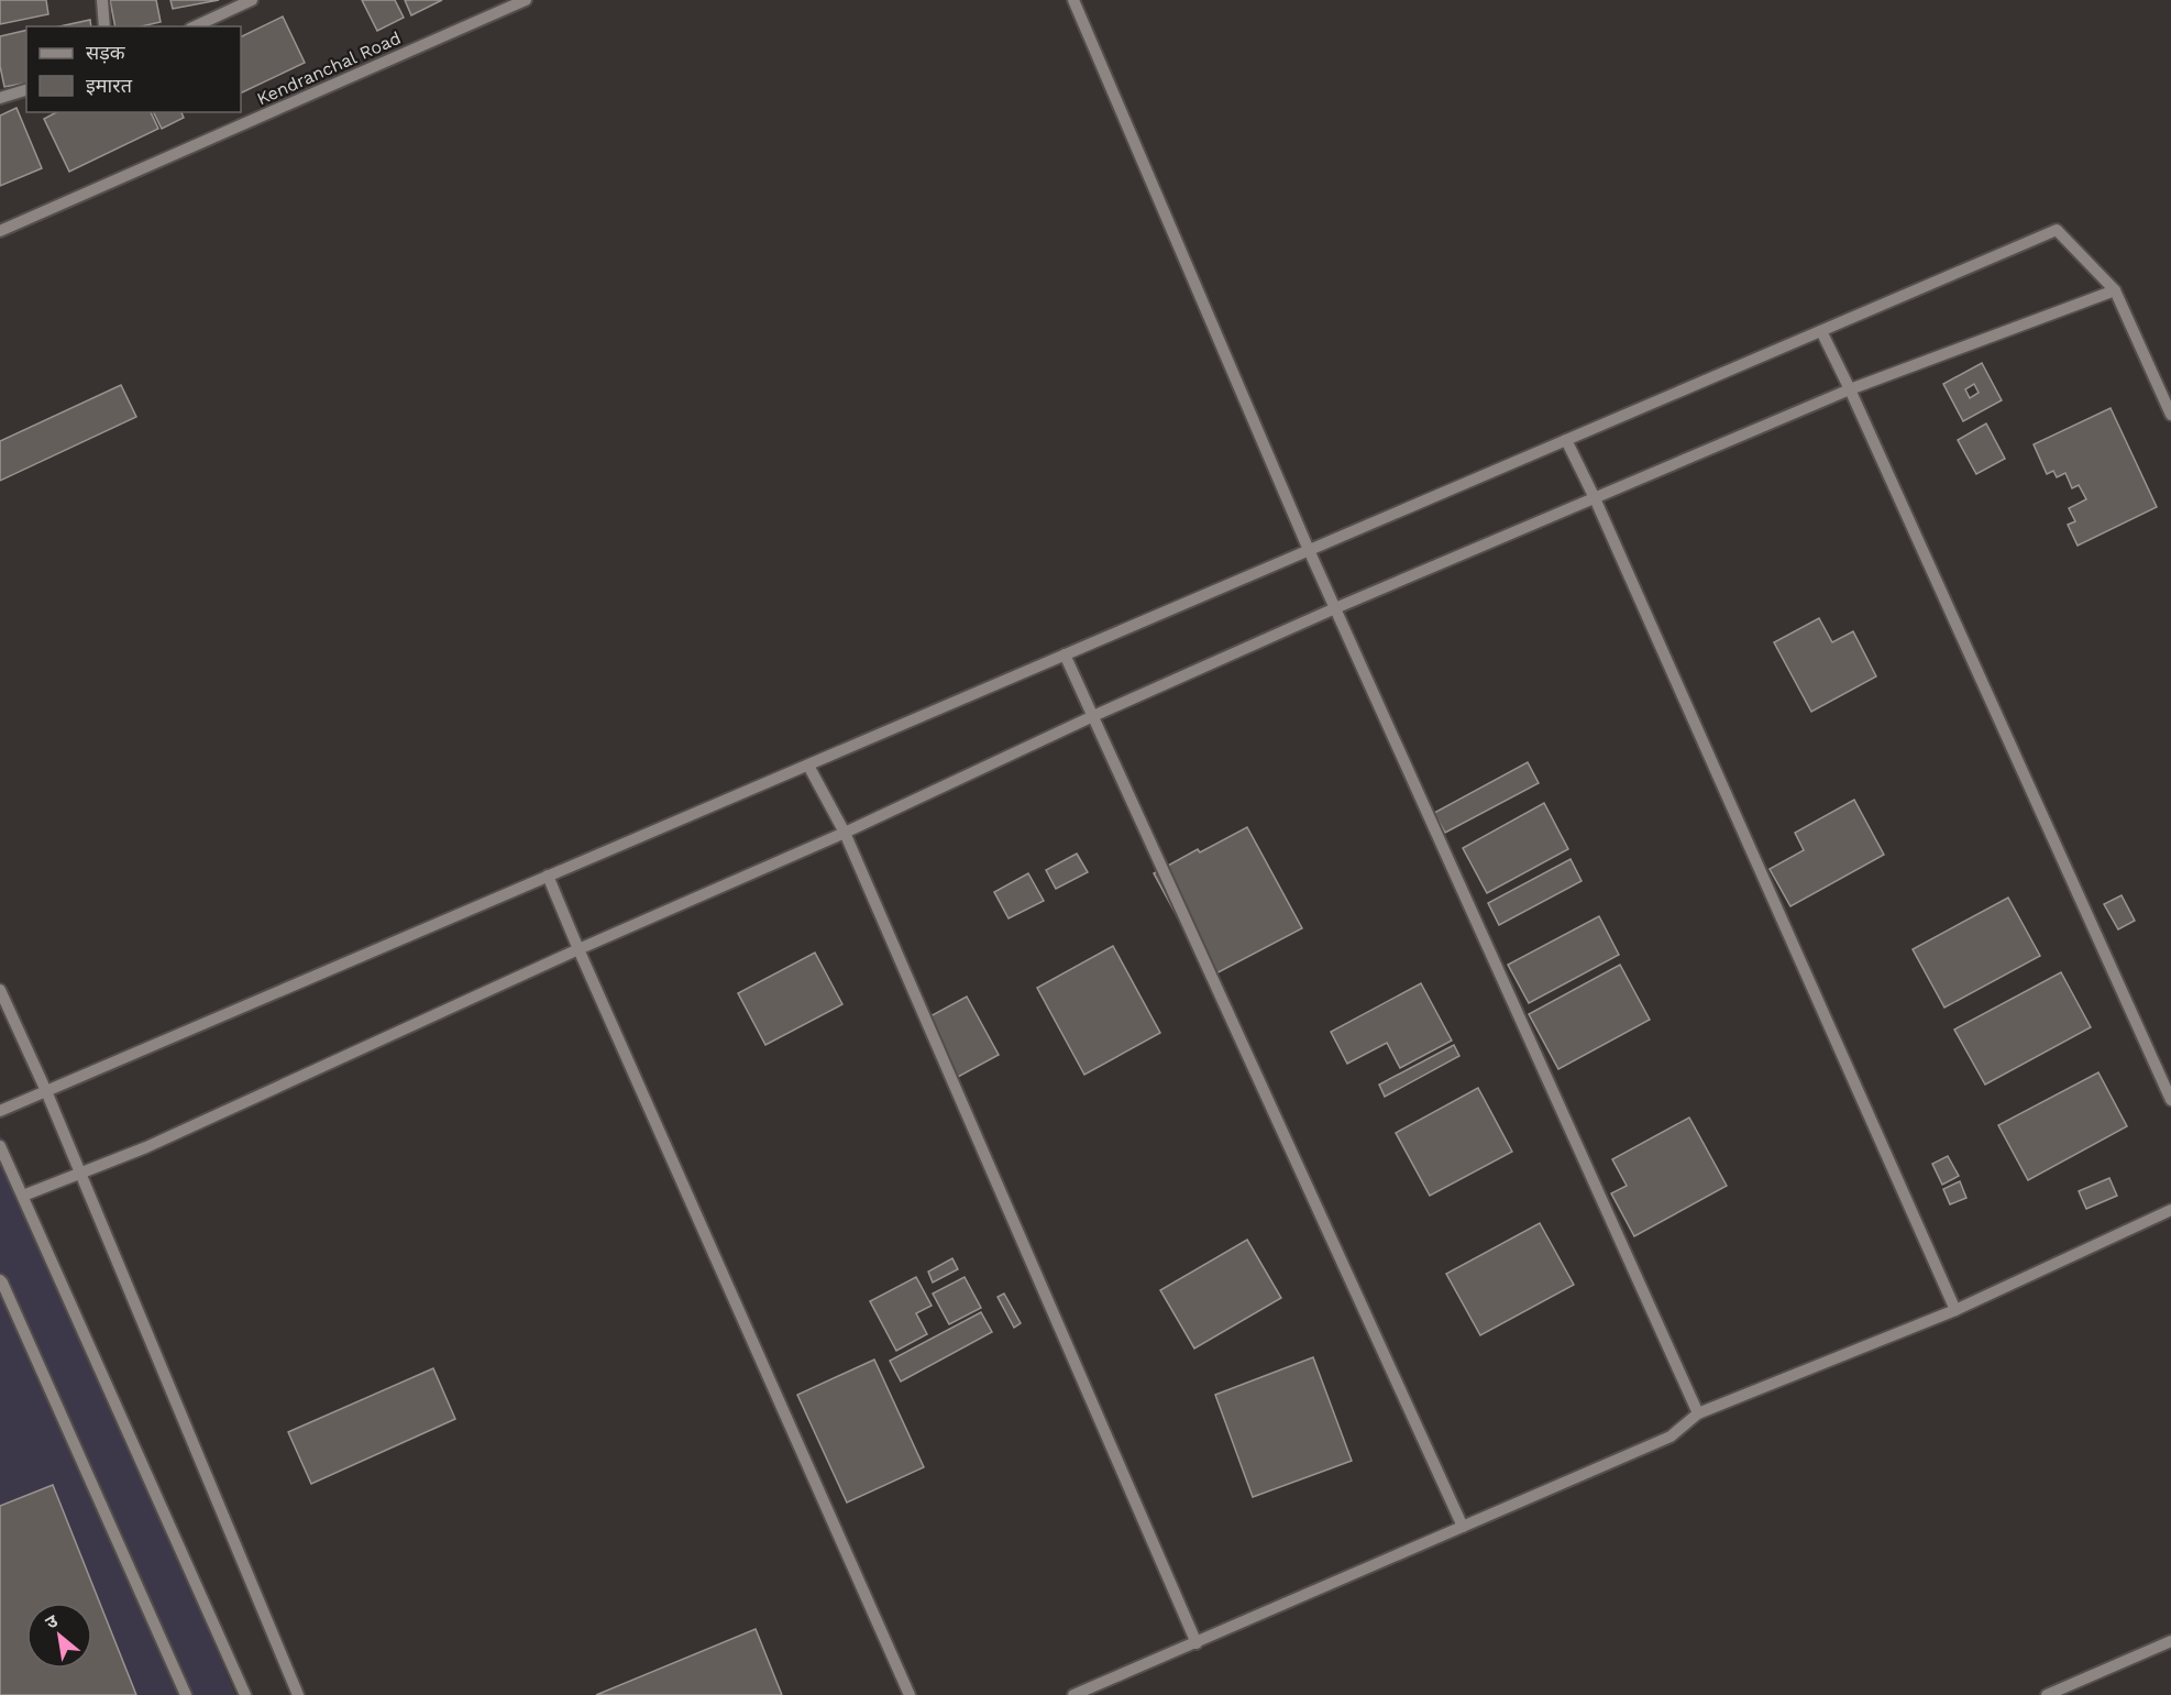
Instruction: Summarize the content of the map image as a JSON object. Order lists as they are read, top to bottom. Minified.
{"streets":{"street":["Kendranchal Road"]},"legend":["सड़क","इमारत"],"north":"top left"}
